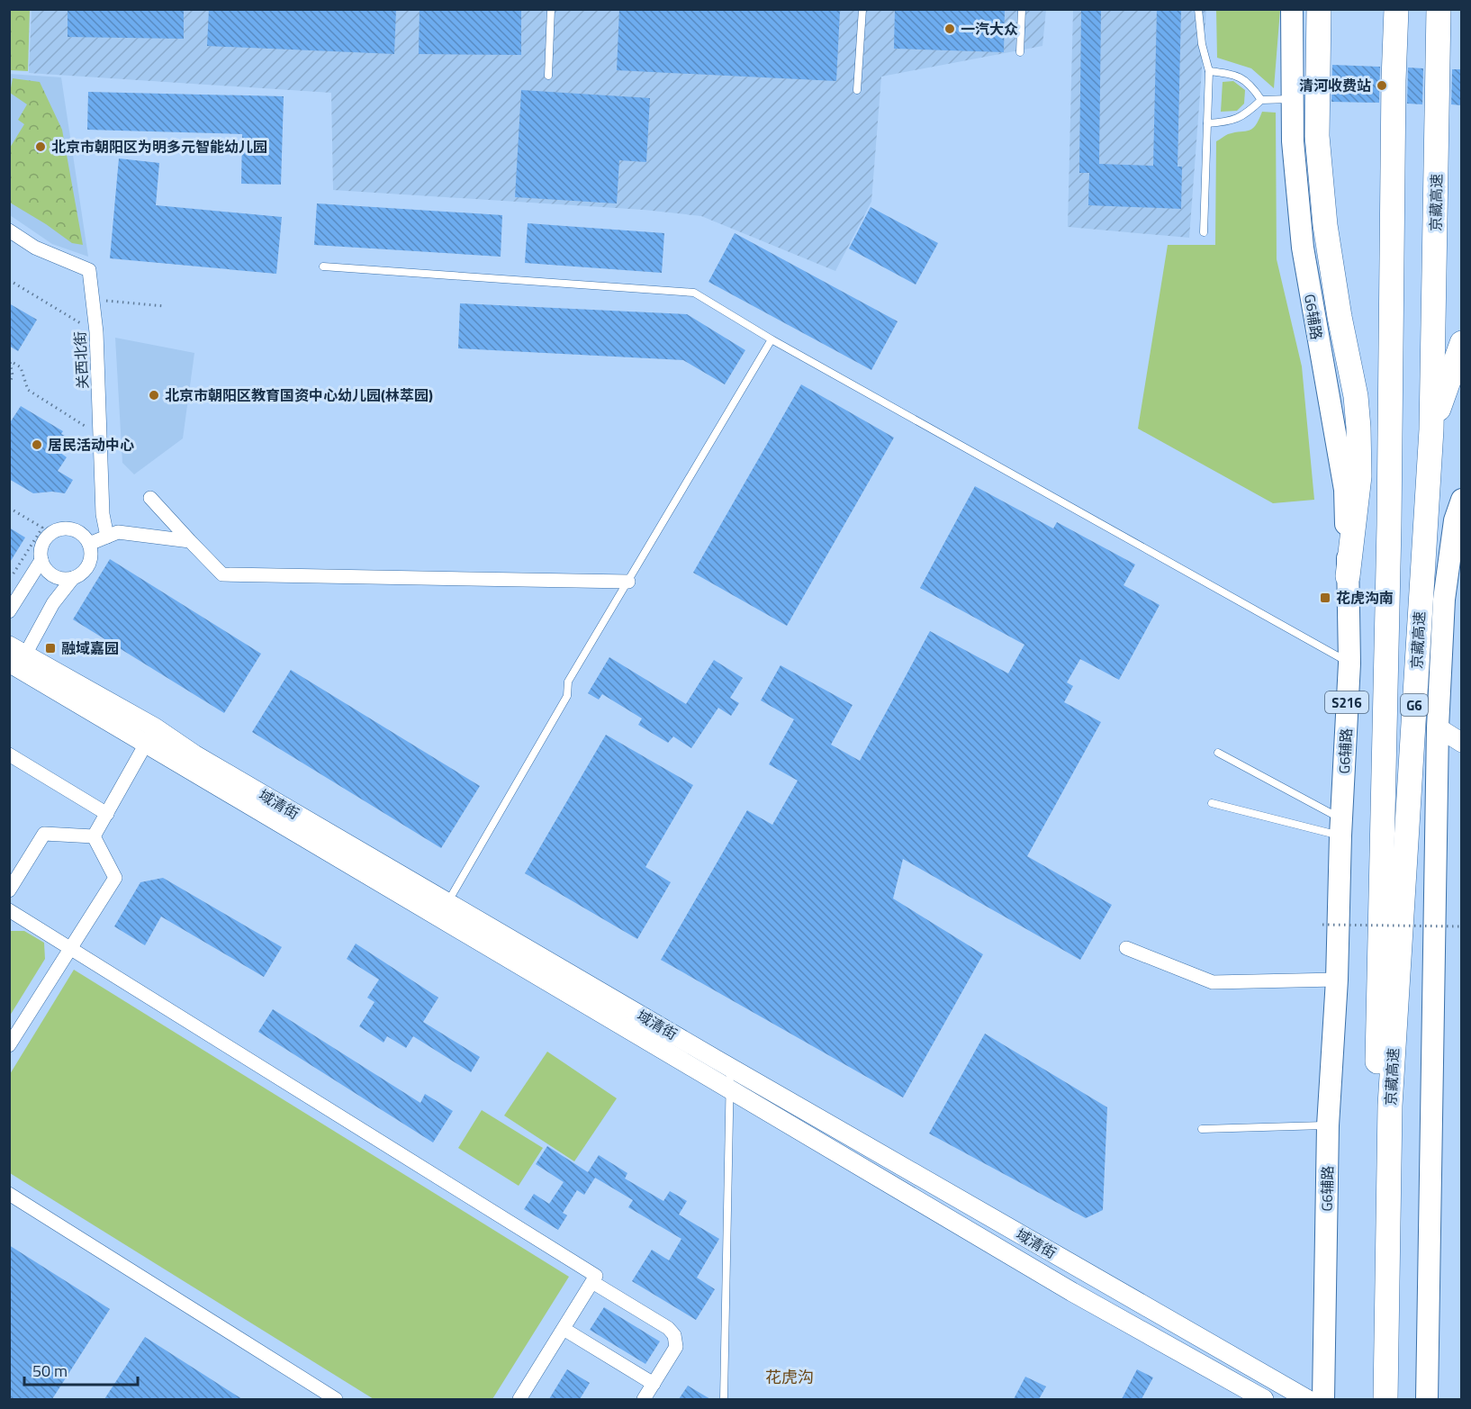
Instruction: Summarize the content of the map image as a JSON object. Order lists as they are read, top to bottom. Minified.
{"streets":{"highway":["京藏高速","G6"],"main road":["G6辅路","S216"],"street":["关西北街","域清街"]},"districts":["花虎沟"],"places":{"other":["一汽大众","清河收费站","北京市朝阳区为明多元智能幼儿园","北京市朝阳区教育国资中心幼儿园(林萃园)","居民活动中心"],"transit":["花虎沟南","融域嘉园"]},"scale_bar":"50 m"}
